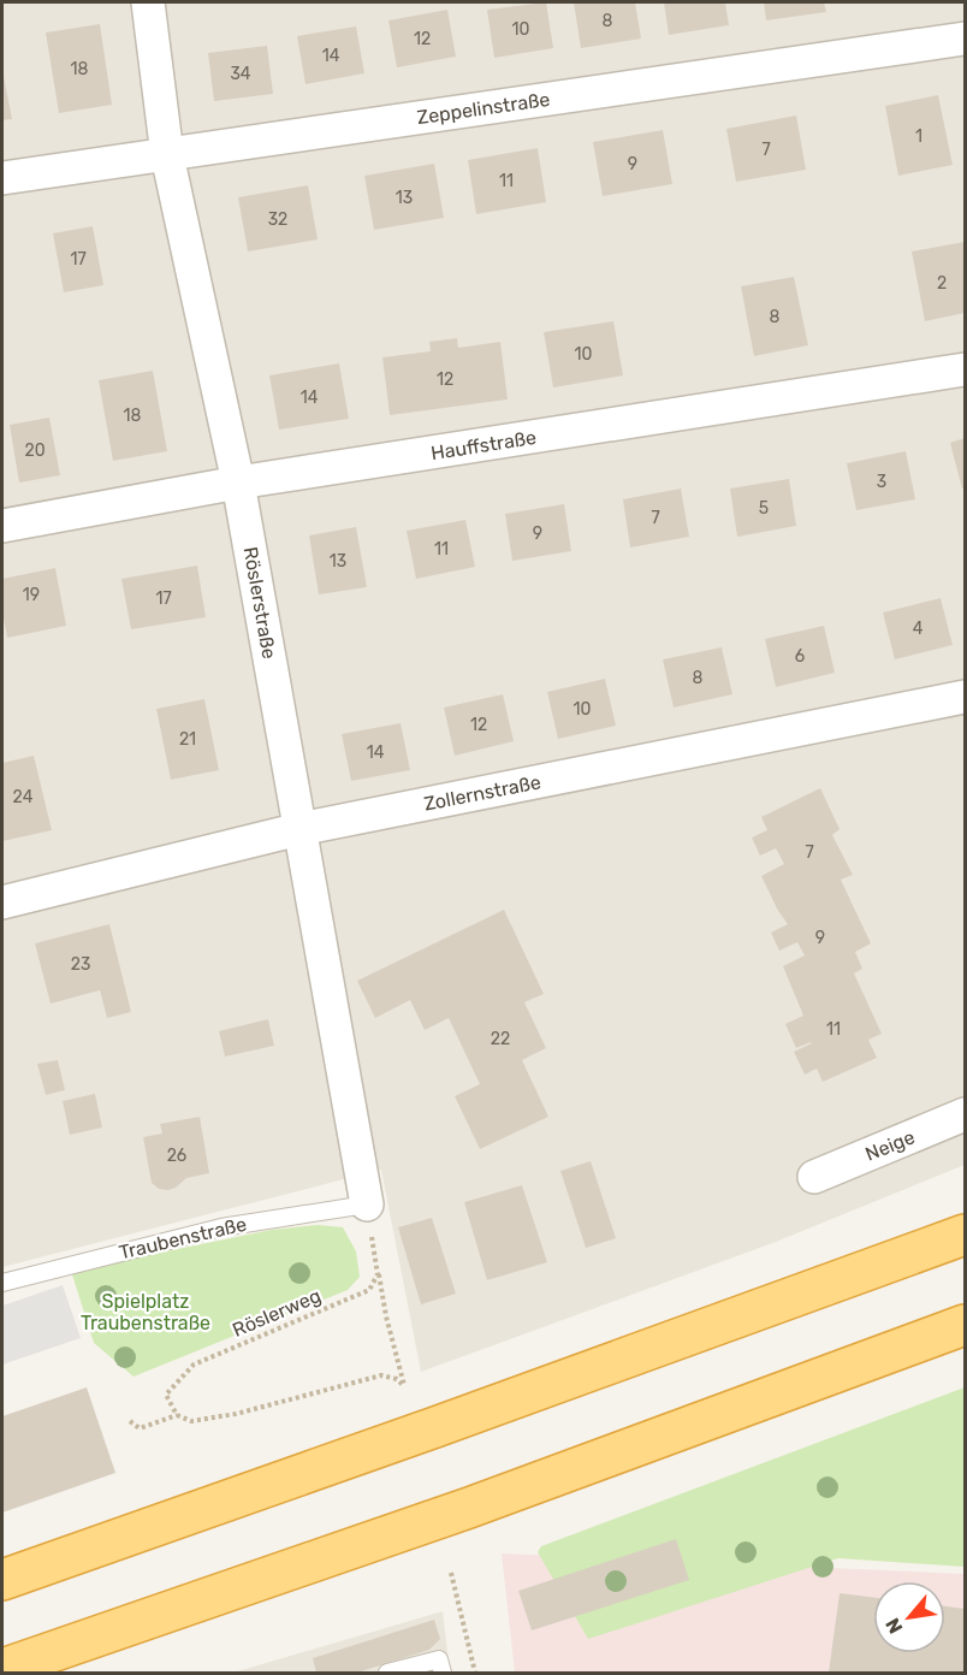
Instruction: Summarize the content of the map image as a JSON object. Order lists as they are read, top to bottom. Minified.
{"streets":{"street":["Zeppelinstraße","Hauffstraße","Röslerstraße","Zollernstraße","Neige"],"lane":["Traubenstraße"],"path":["Röslerweg"]},"crossings":[["Zeppelinstraße","Röslerstraße"],["Hauffstraße","Röslerstraße"],["Röslerstraße","Zollernstraße"],["Röslerstraße","Traubenstraße"]],"parks":["Spielplatz Traubenstraße"],"house_numbers":["8","10","12","14","18","34","1","7","9","11","13","32","17","2","8","10","12","14","18","20","3","5","7","9","11","13","19","17","4","6","8","10","12","21","14","24","7","9","23","11","22","26"],"north":"bottom left"}
